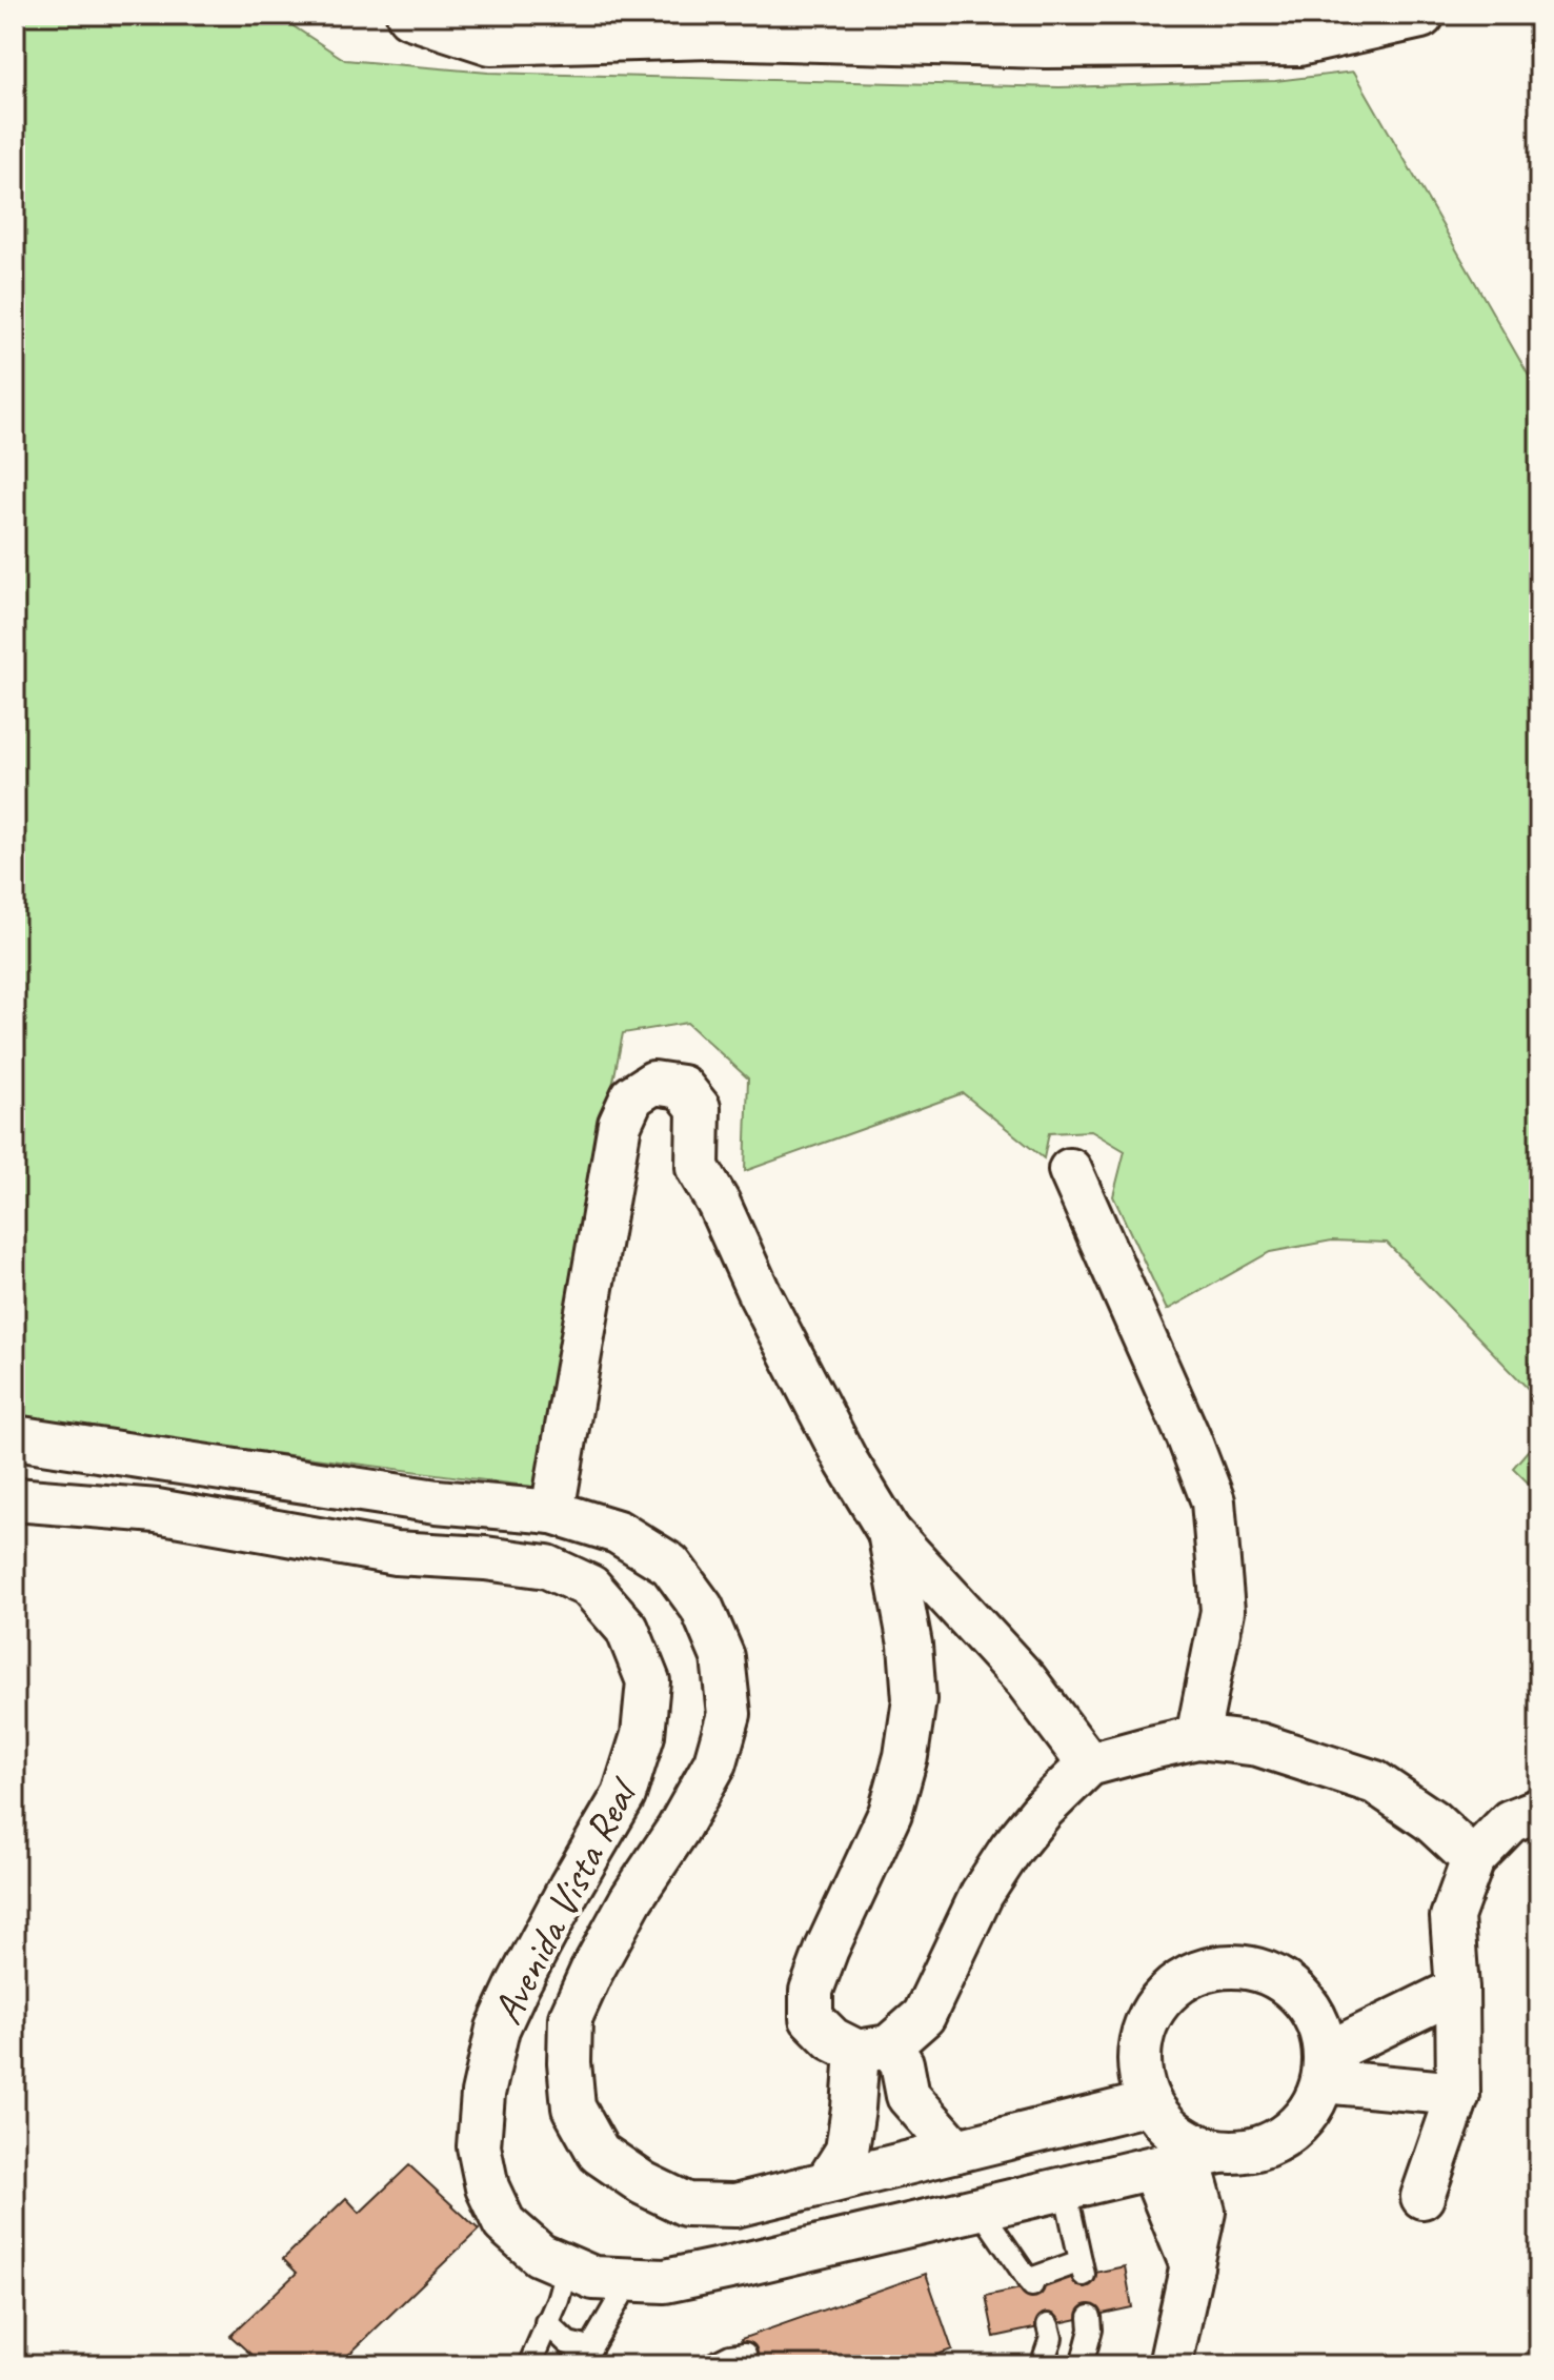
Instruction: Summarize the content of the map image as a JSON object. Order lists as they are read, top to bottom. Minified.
{"streets":{"street":["Avenida Vista Real"]}}
